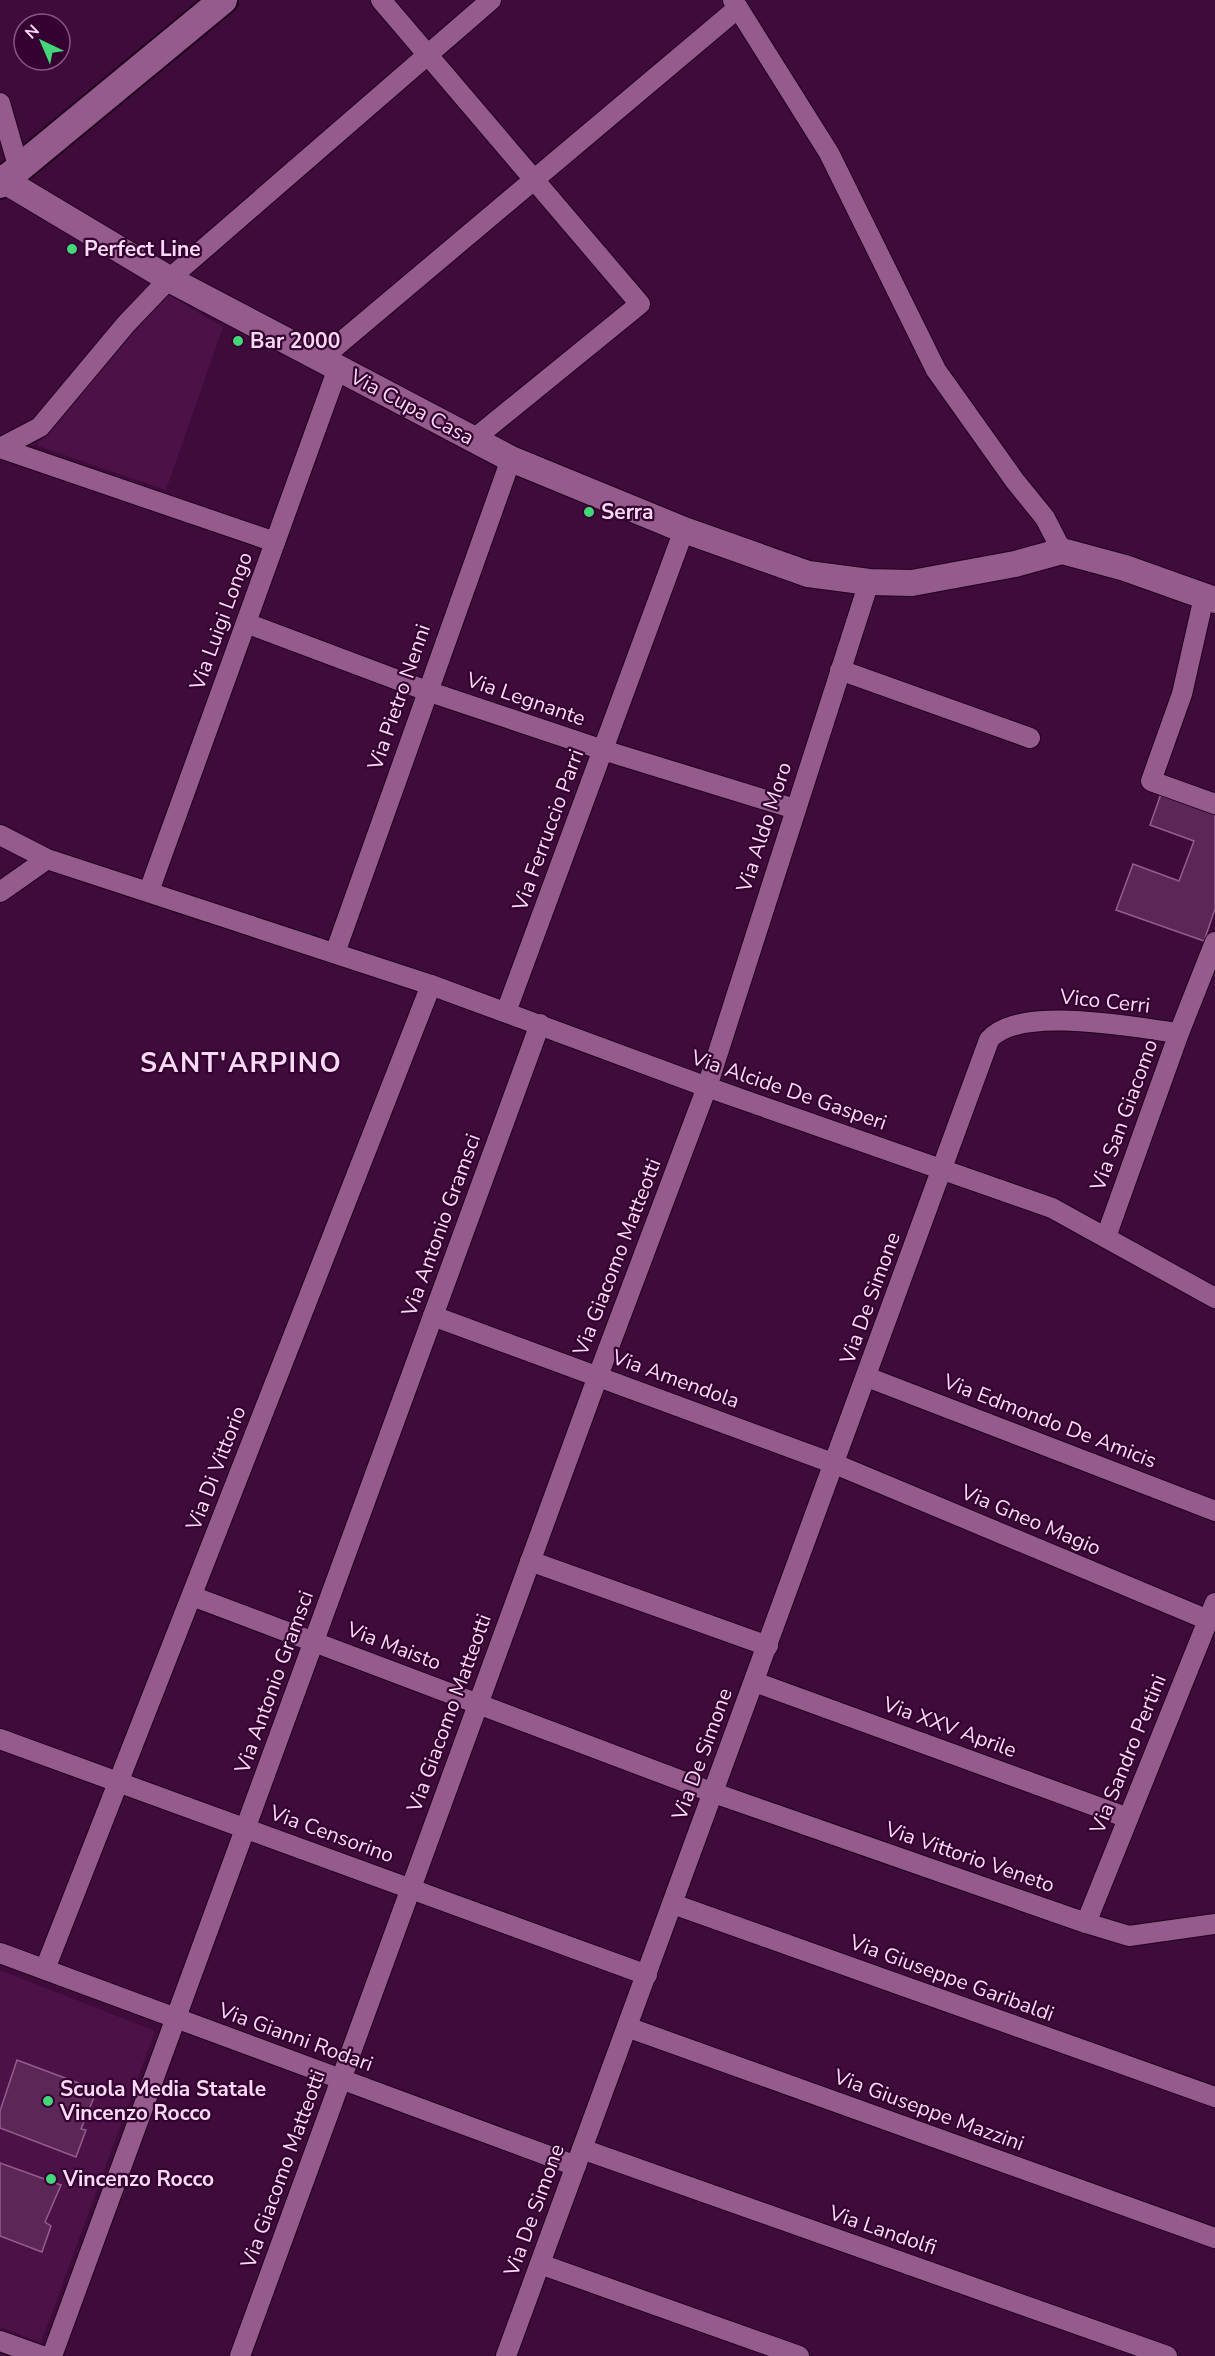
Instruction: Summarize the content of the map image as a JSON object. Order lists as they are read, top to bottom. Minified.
{"streets":{"street":["Via Cupa Casa","Via Luigi Longo","Via Pietro Nenni","Via Legnante","Via Aldo Moro","Via Ferruccio Parri","Vico Cerri","Via Alcide De Gasperi","Via San Giacomo","Via Antonio Gramsci","Via Giacomo Matteotti","Via De Simone","Via Amendola","Via Edmondo De Amicis","Via Di Vittorio","Via Gneo Magio","Via Maisto","Via XXV Aprile","Via Sandro Pertini","Via Censorino","Via Vittorio Veneto","Via Giuseppe Garibaldi","Via Gianni Rodari","Via Giuseppe Mazzini","Via Landolfi"]},"crossings":[["Via Cupa Casa","Via Luigi Longo"],["Via Cupa Casa","Via Pietro Nenni"],["Via Cupa Casa","Via Aldo Moro"],["Via Cupa Casa","Via Ferruccio Parri"],["Via Luigi Longo","Via Legnante"],["Via Luigi Longo","Via Alcide De Gasperi"],["Via Pietro Nenni","Via Legnante"],["Via Pietro Nenni","Via Alcide De Gasperi"],["Via Legnante","Via Aldo Moro"],["Via Legnante","Via Ferruccio Parri"],["Via Aldo Moro","Via Alcide De Gasperi"],["Via Aldo Moro","Via Giacomo Matteotti"],["Via Ferruccio Parri","Via Alcide De Gasperi"],["Vico Cerri","Via Alcide De Gasperi"],["Vico Cerri","Via San Giacomo"],["Vico Cerri","Via De Simone"],["Via Alcide De Gasperi","Via San Giacomo"],["Via Alcide De Gasperi","Via Antonio Gramsci"],["Via Alcide De Gasperi","Via Giacomo Matteotti"],["Via Alcide De Gasperi","Via De Simone"],["Via Alcide De Gasperi","Via Di Vittorio"],["Via Antonio Gramsci","Via Amendola"],["Via Antonio Gramsci","Via Maisto"],["Via Antonio Gramsci","Via Censorino"],["Via Antonio Gramsci","Via Gianni Rodari"],["Via Giacomo Matteotti","Via Amendola"],["Via Giacomo Matteotti","Via Maisto"],["Via Giacomo Matteotti","Via Censorino"],["Via Giacomo Matteotti","Via Gianni Rodari"],["Via De Simone","Via Amendola"],["Via De Simone","Via Edmondo De Amicis"],["Via De Simone","Via Gneo Magio"],["Via De Simone","Via Maisto"],["Via De Simone","Via XXV Aprile"],["Via De Simone","Via Censorino"],["Via De Simone","Via Vittorio Veneto"],["Via De Simone","Via Giuseppe Garibaldi"],["Via De Simone","Via Gianni Rodari"],["Via De Simone","Via Giuseppe Mazzini"],["Via De Simone","Via Landolfi"],["Via Amendola","Via Gneo Magio"],["Via Di Vittorio","Via Maisto"],["Via Di Vittorio","Via Censorino"],["Via Di Vittorio","Via Gianni Rodari"],["Via Gneo Magio","Via Sandro Pertini"],["Via Maisto","Via Vittorio Veneto"],["Via XXV Aprile","Via Sandro Pertini"],["Via Sandro Pertini","Via Vittorio Veneto"],["Via Gianni Rodari","Via Landolfi"]],"districts":["SANT'ARPINO"],"places":["Perfect Line","Bar 2000","Serra","Scuola Media Statale Vincenzo Rocco","Vincenzo Rocco"],"north":"top left"}
